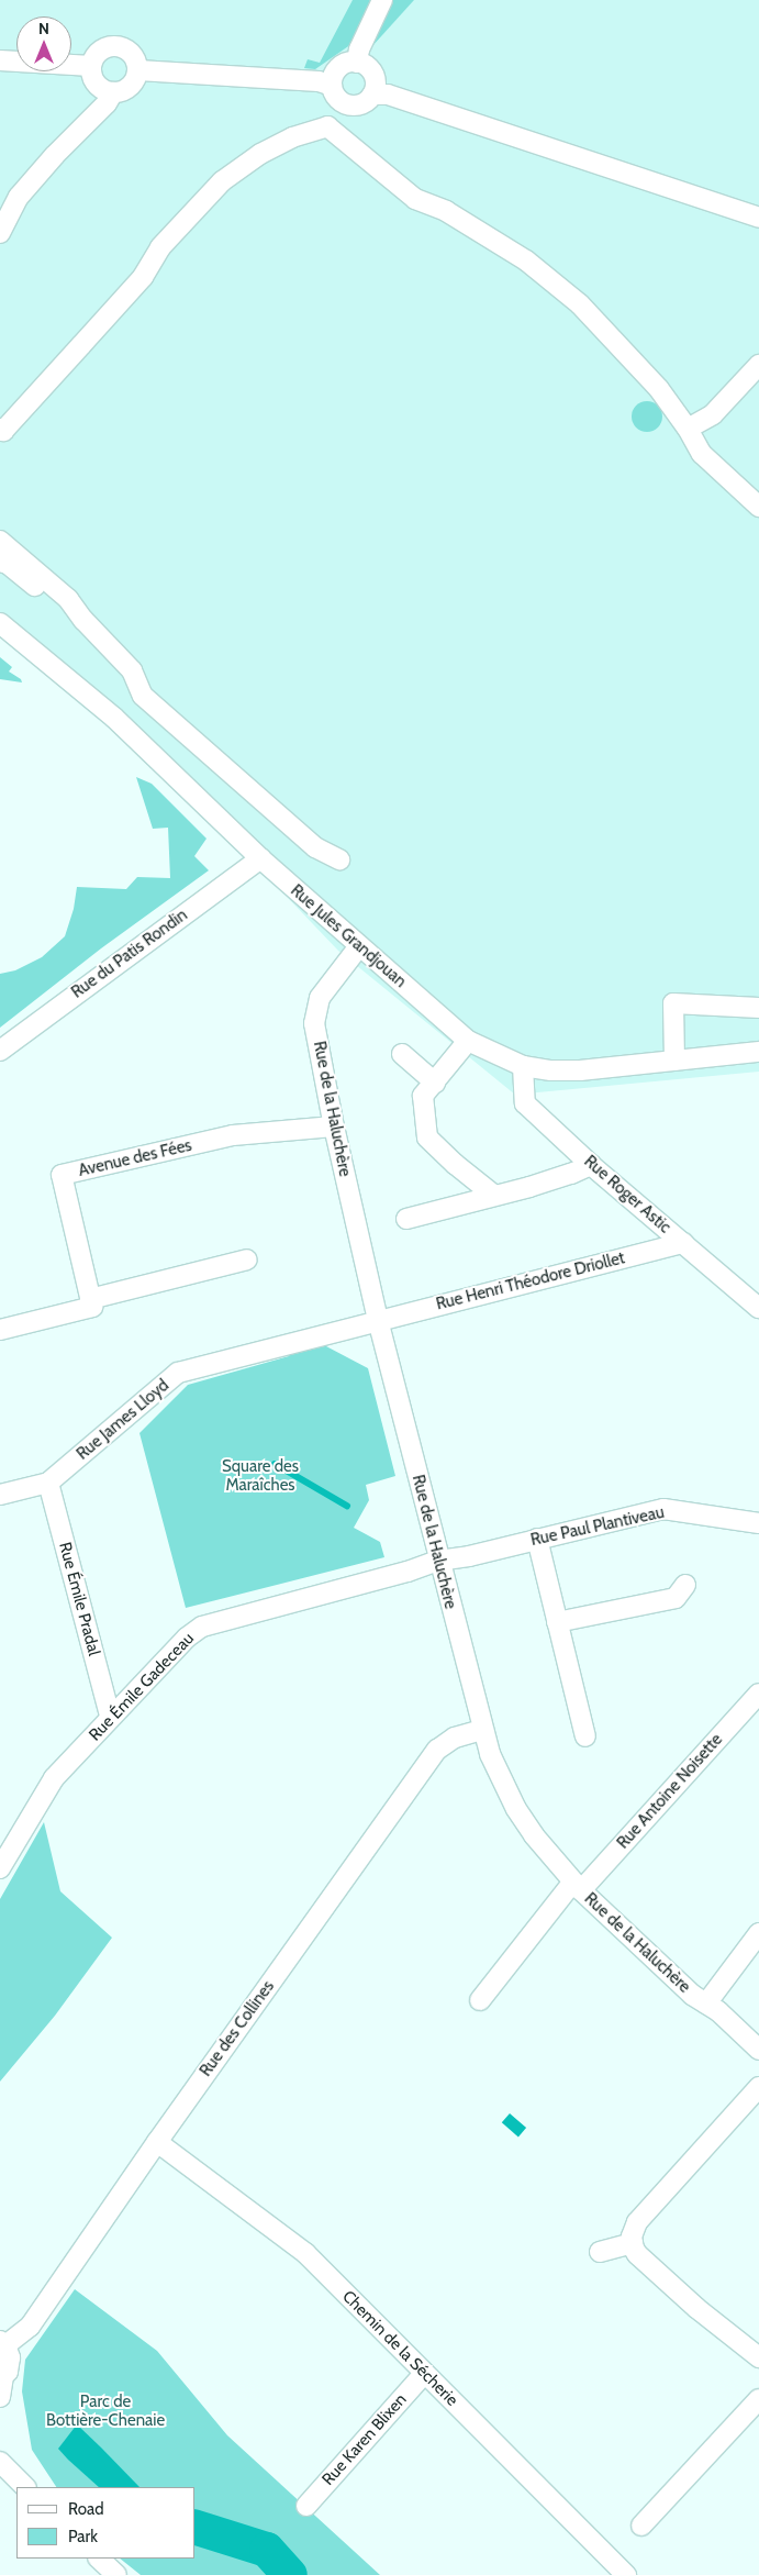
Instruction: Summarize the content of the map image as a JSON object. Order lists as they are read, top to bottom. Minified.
{"streets":{"street":["Rue Jules Grandjouan","Rue du Patis Rondin","Rue de la Haluchère","Avenue des Fées","Rue Roger Astic","Rue Henri Théodore Driollet","Rue James Lloyd","Rue Paul Plantiveau","Rue Émile Pradal","Rue Émile Gadeceau","Rue Antoine Noisette","Rue des Collines","Chemin de la Sécherie","Rue Karen Blixen"]},"crossings":[["Rue Jules Grandjouan","Rue du Patis Rondin"],["Rue Jules Grandjouan","Rue de la Haluchère"],["Rue Jules Grandjouan","Rue Roger Astic"],["Rue de la Haluchère","Avenue des Fées"],["Rue de la Haluchère","Rue Henri Théodore Driollet"],["Rue de la Haluchère","Rue James Lloyd"],["Rue de la Haluchère","Rue Paul Plantiveau"],["Rue de la Haluchère","Rue Émile Gadeceau"],["Rue de la Haluchère","Rue Antoine Noisette"],["Rue de la Haluchère","Rue des Collines"],["Rue Roger Astic","Rue Henri Théodore Driollet"],["Rue Henri Théodore Driollet","Rue James Lloyd"],["Rue James Lloyd","Rue Émile Pradal"],["Rue Paul Plantiveau","Rue Émile Gadeceau"],["Rue Émile Pradal","Rue Émile Gadeceau"],["Rue des Collines","Chemin de la Sécherie"],["Chemin de la Sécherie","Rue Karen Blixen"]],"parks":["Square des Maraîches","Parc de Bottière-Chenaie"],"legend":["Road","Park"],"north":"top"}
